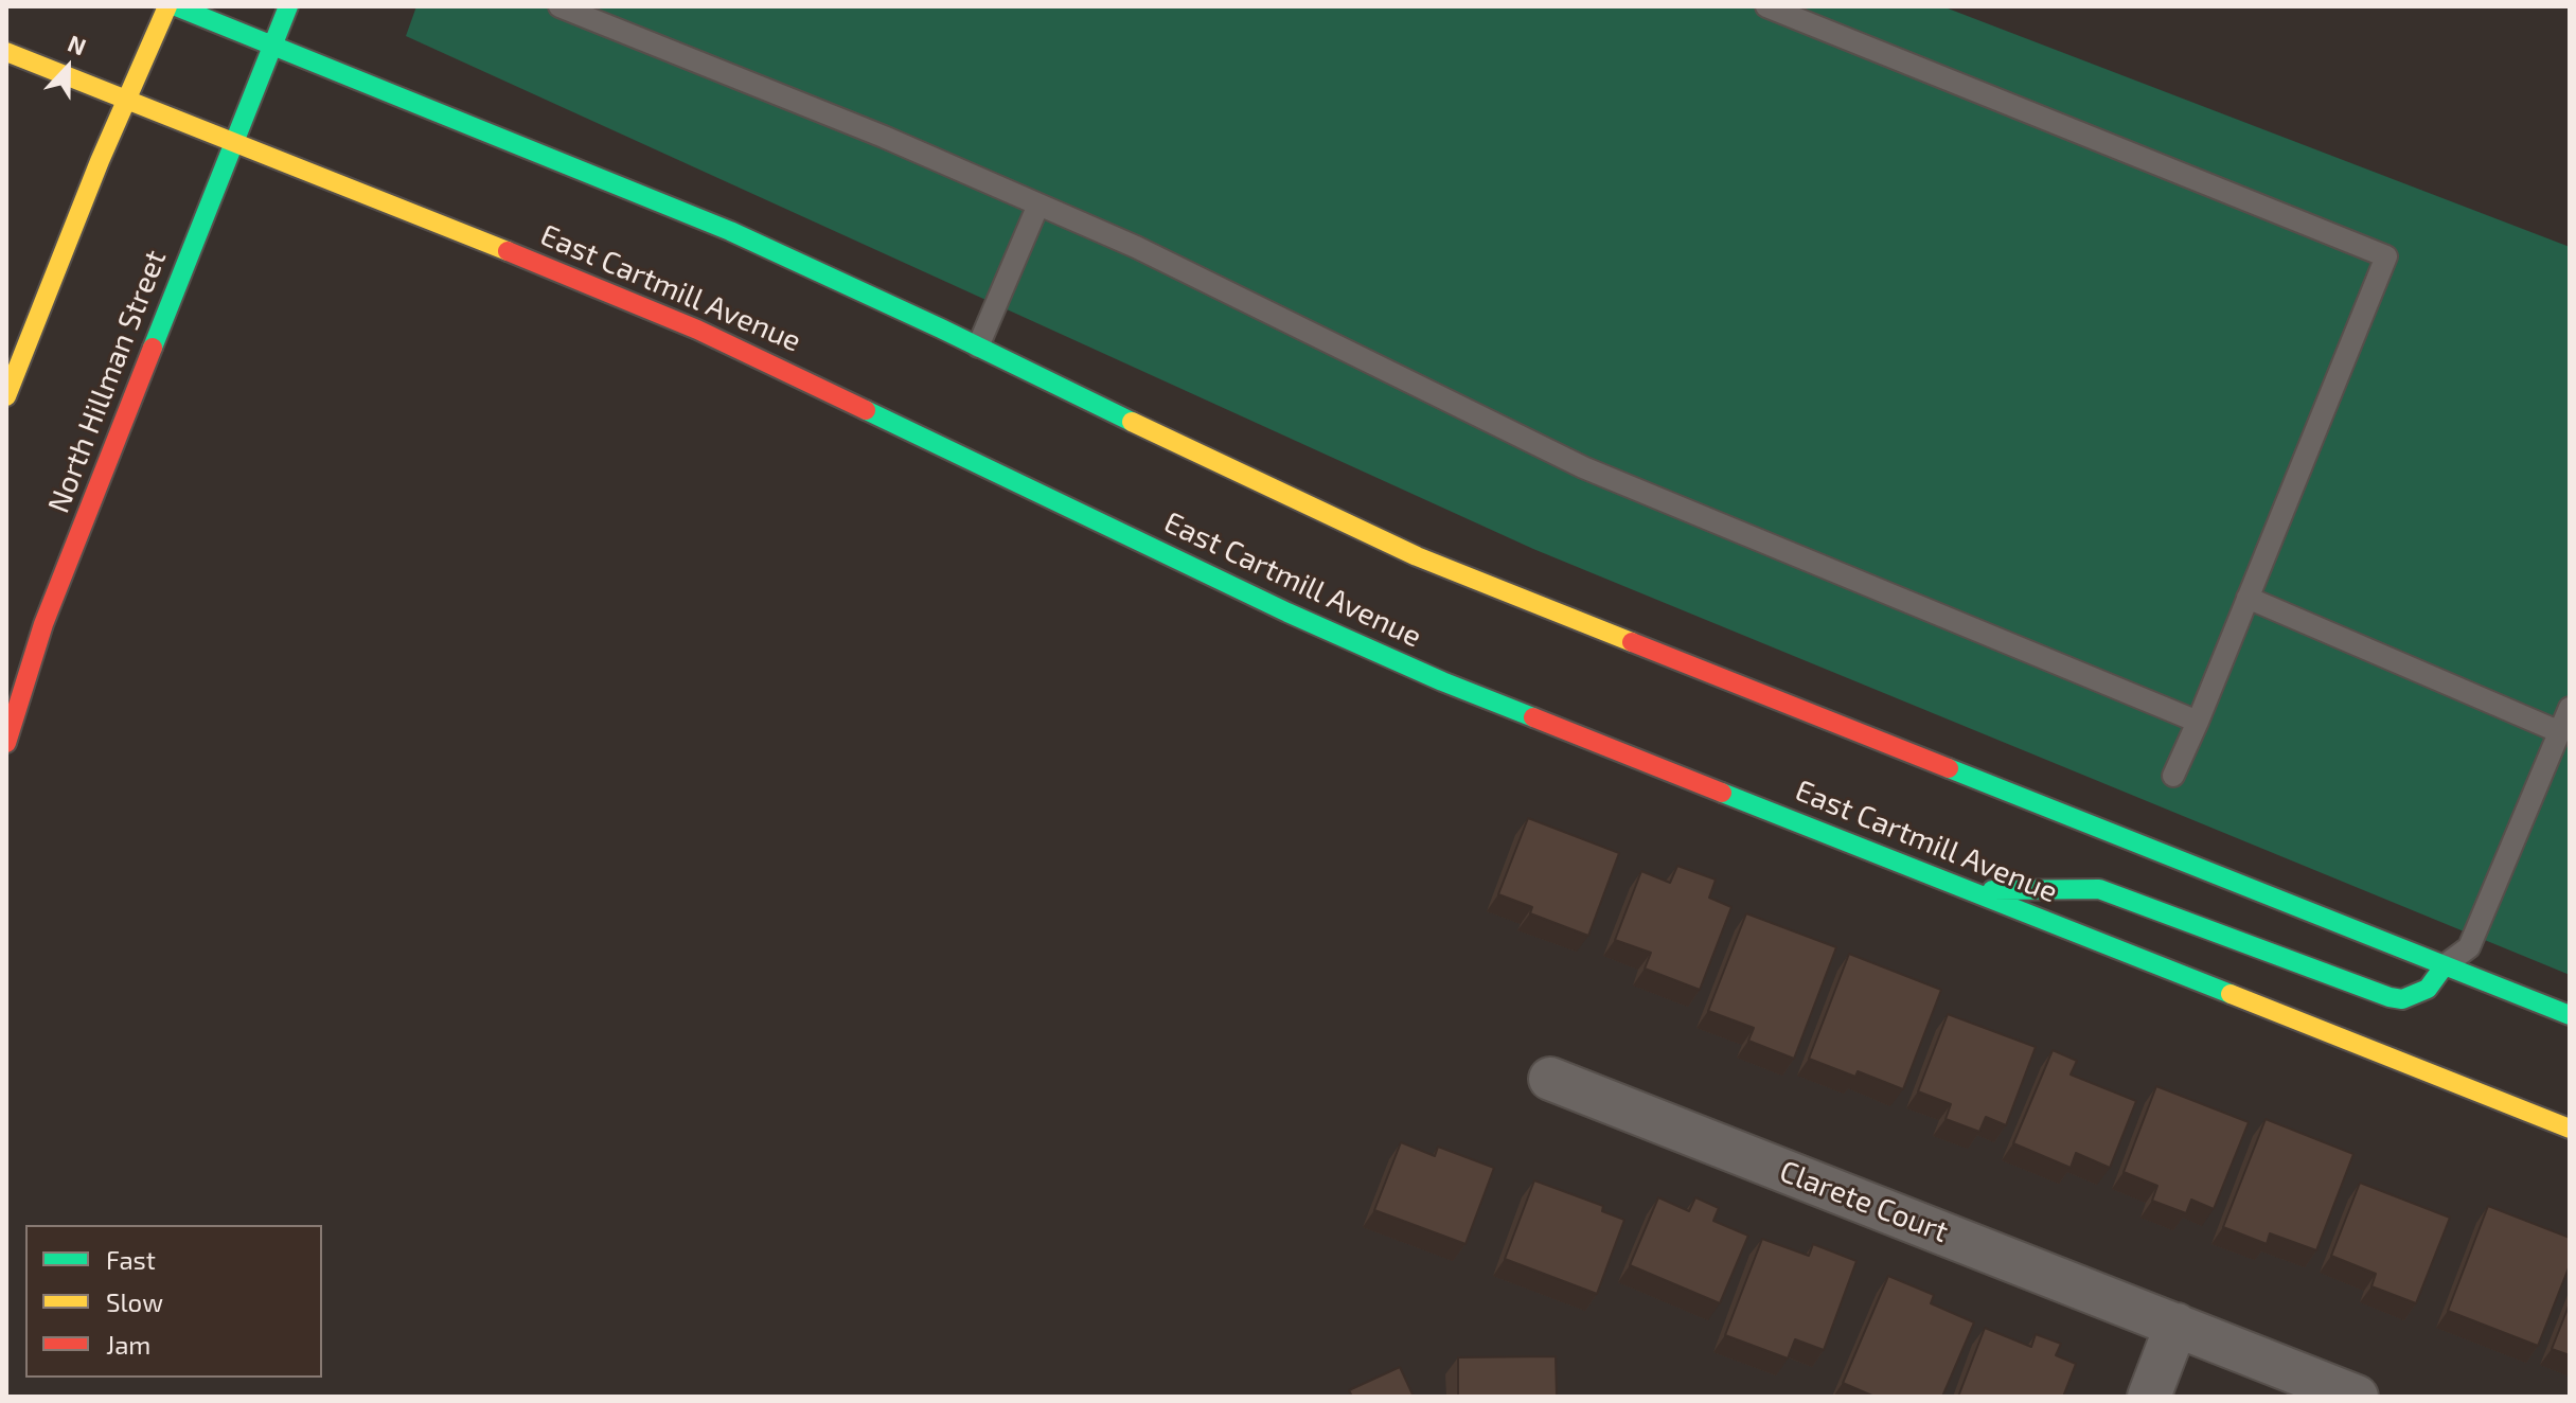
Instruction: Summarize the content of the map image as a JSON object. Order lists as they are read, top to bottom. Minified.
{"streets":{"main road":["East Cartmill Avenue","North Hillman Street"],"street":["Clarete Court"]},"crossings":[["East Cartmill Avenue","North Hillman Street"]],"legend":["Fast","Slow","Jam"],"north":"top"}
